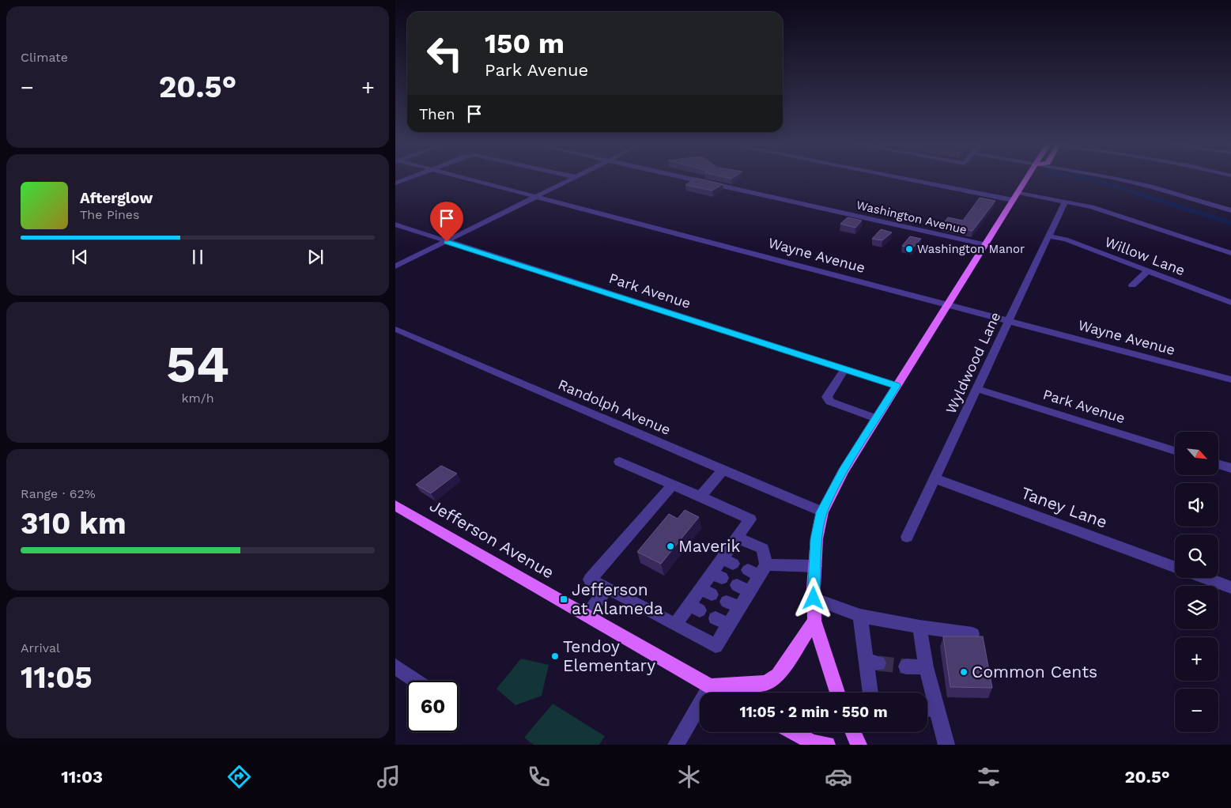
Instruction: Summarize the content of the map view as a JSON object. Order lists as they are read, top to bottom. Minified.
{"streets":{"main road":["Jefferson Avenue"],"street":["Washington Avenue","Wayne Avenue","Willow Lane","Park Avenue","Wyldwood Lane","Randolph Avenue","Taney Lane"]},"crossings":[["Wayne Avenue","Wyldwood Lane"],["Willow Lane","Wyldwood Lane"],["Park Avenue","Wyldwood Lane"],["Wyldwood Lane","Taney Lane"]],"places":{"other":["Washington Manor","Maverik","Tendoy Elementary","Common Cents"],"transit":["Jefferson at Alameda"]},"north":"bottom right","page":{"tile":["Climate",["54","km/h"],["Range · 62%","310 km"],["Arrival","11:05"]],"turn":["150 m","Park Avenue"],"heat":["−","20.5°","+"],"then":"Then","song":["Afterglow","The Pines"],"map_buttons":["+","−"],"limit":"60","trip":"11:05 · 2 min · 550 m","tabs":["11:03","20.5°"]}}
